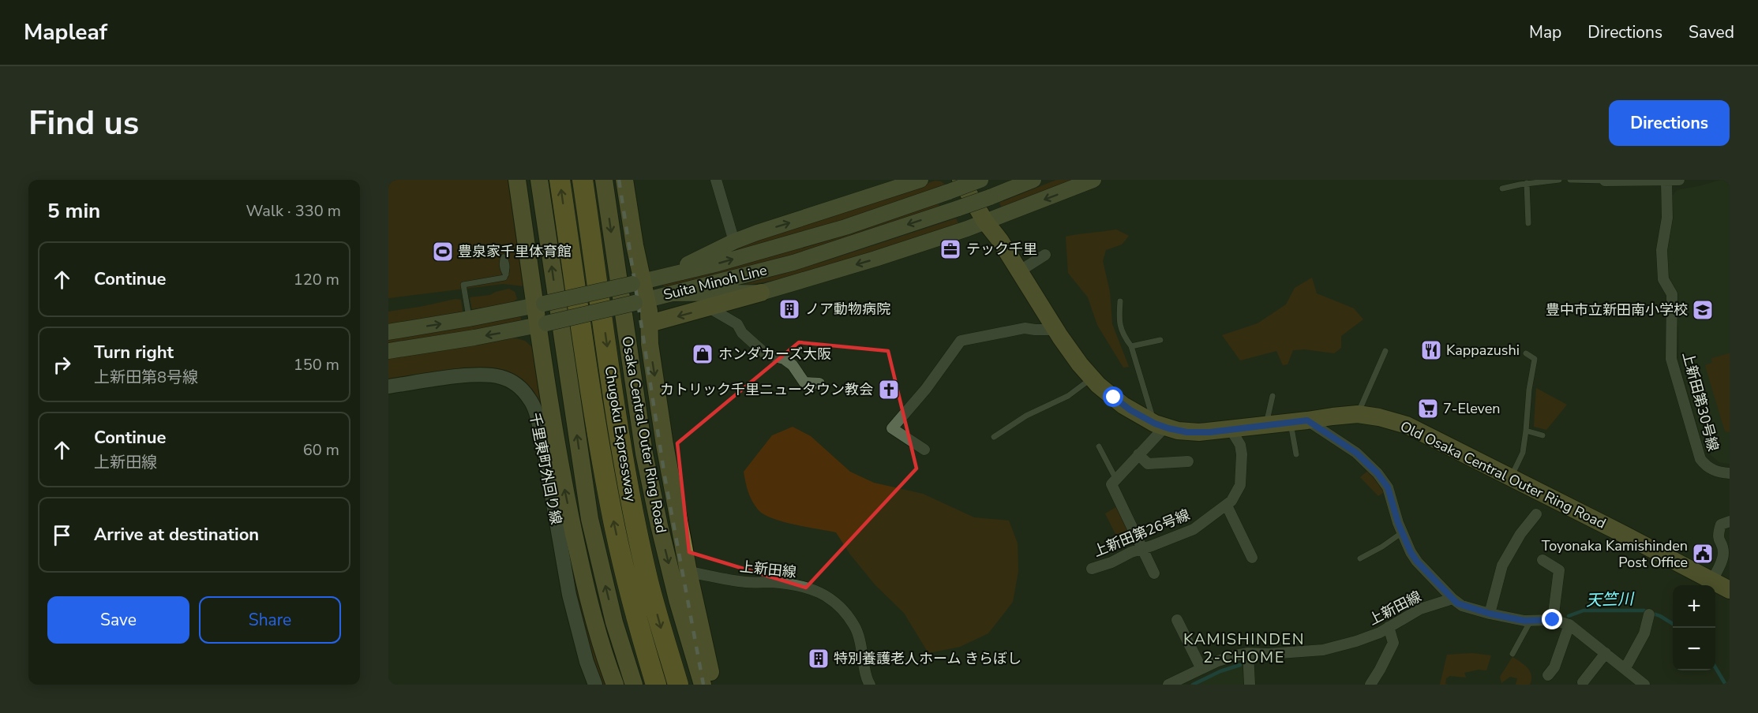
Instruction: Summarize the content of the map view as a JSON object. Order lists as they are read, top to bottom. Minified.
{"streets":{"highway":["Chugoku Expressway"],"main road":["Suita Minoh Line","Osaka Central Outer Ring Road","Old Osaka Central Outer Ring Road"],"street":["上新田第30号線","千里東町外回り線","上新田第26号線","上新田線"]},"crossings":[["Suita Minoh Line","Old Osaka Central Outer Ring Road"],["Old Osaka Central Outer Ring Road","上新田第26号線"]],"districts":["KAMISHINDEN 2-CHOME"],"water":["天竺川"],"places":{"office":["テック千里"],"sports":["豊泉家千里体育館"],"building":["ノア動物病院","特別養護老人ホーム きらぼし"],"school or university":["豊中市立新田南小学校"],"restaurant":["Kappazushi"],"shop":["ホンダカーズ大阪"],"church":["カトリック千里ニュータウン教会"],"supermarket":["7-Eleven"],"public building":["Toyonaka Kamishinden Post Office"]},"page":{"header":"Mapleaf","nav":["Map","Directions","Saved"],"buttons":["Directions",["Save","Share"]],"title":"Find us","heading":["5 min","Walk · 330 m"],"list":[["Continue","120 m"],["Turn right","上新田第8号線","150 m"],["Continue","上新田線","60 m"],"Arrive at destination"],"map_buttons":["+","−"]}}
